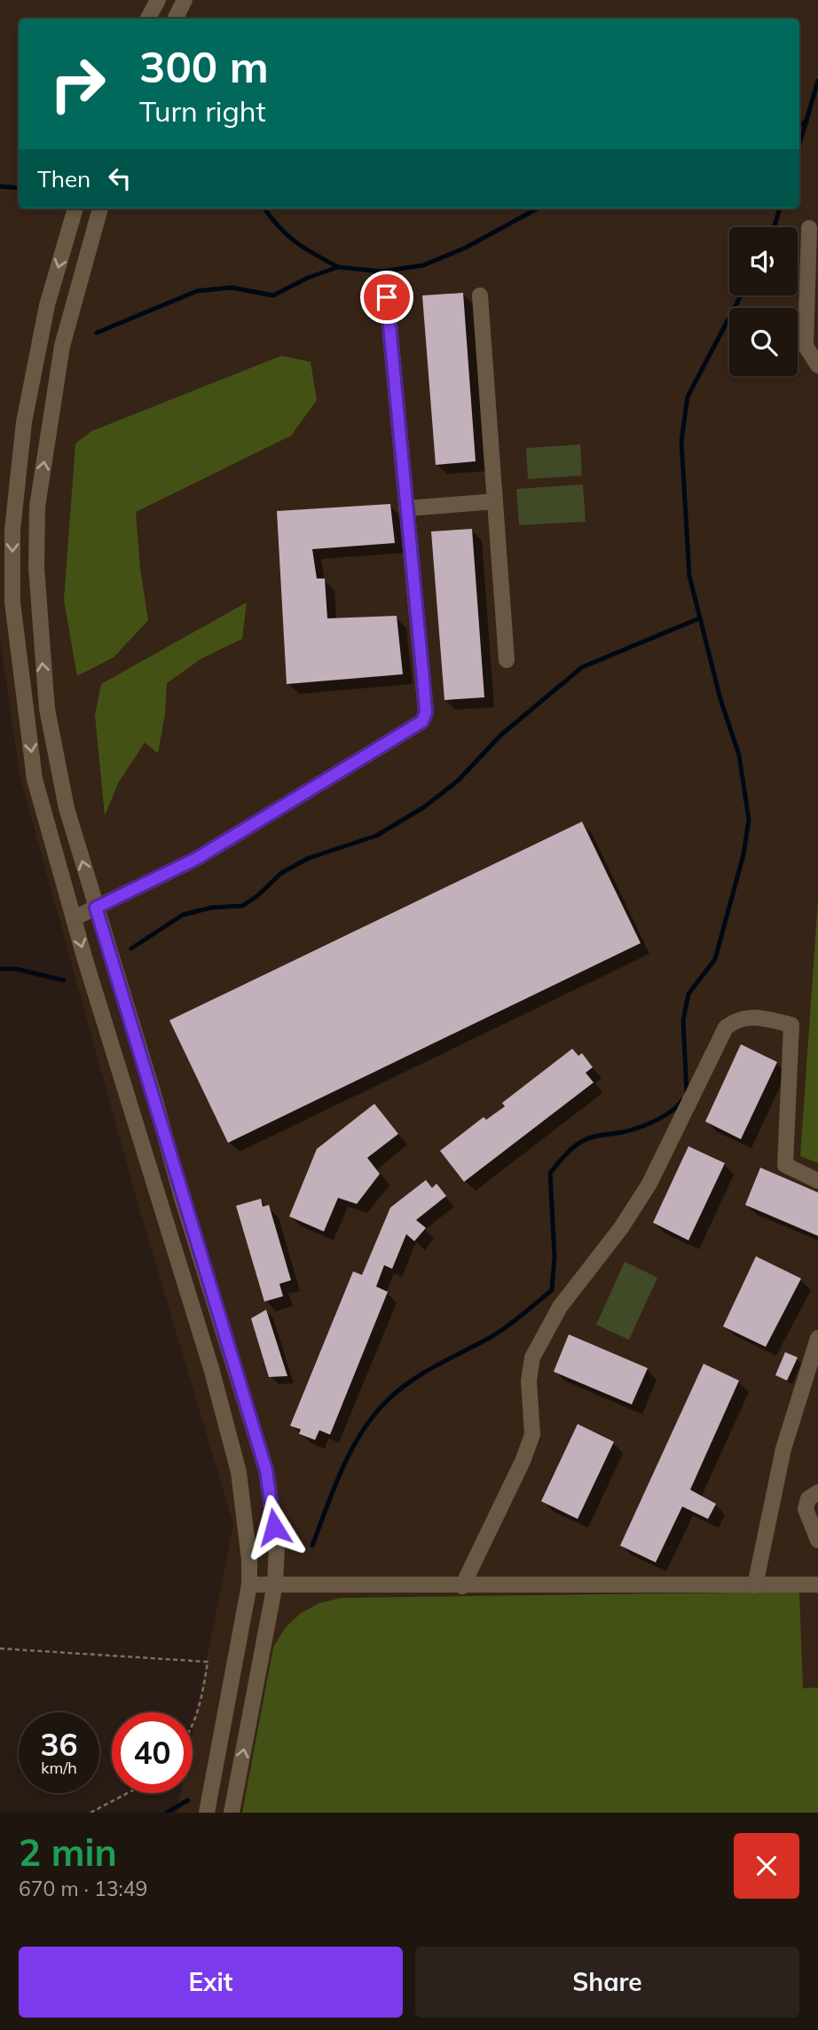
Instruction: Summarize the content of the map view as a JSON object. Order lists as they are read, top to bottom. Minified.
{"page":{"turn":["300 m","Turn right"],"then":"Then","speed":"36 km/h","limit":"40","heading":["2 min","670 m · 13:49"],"buttons":["Exit","Share"]}}
